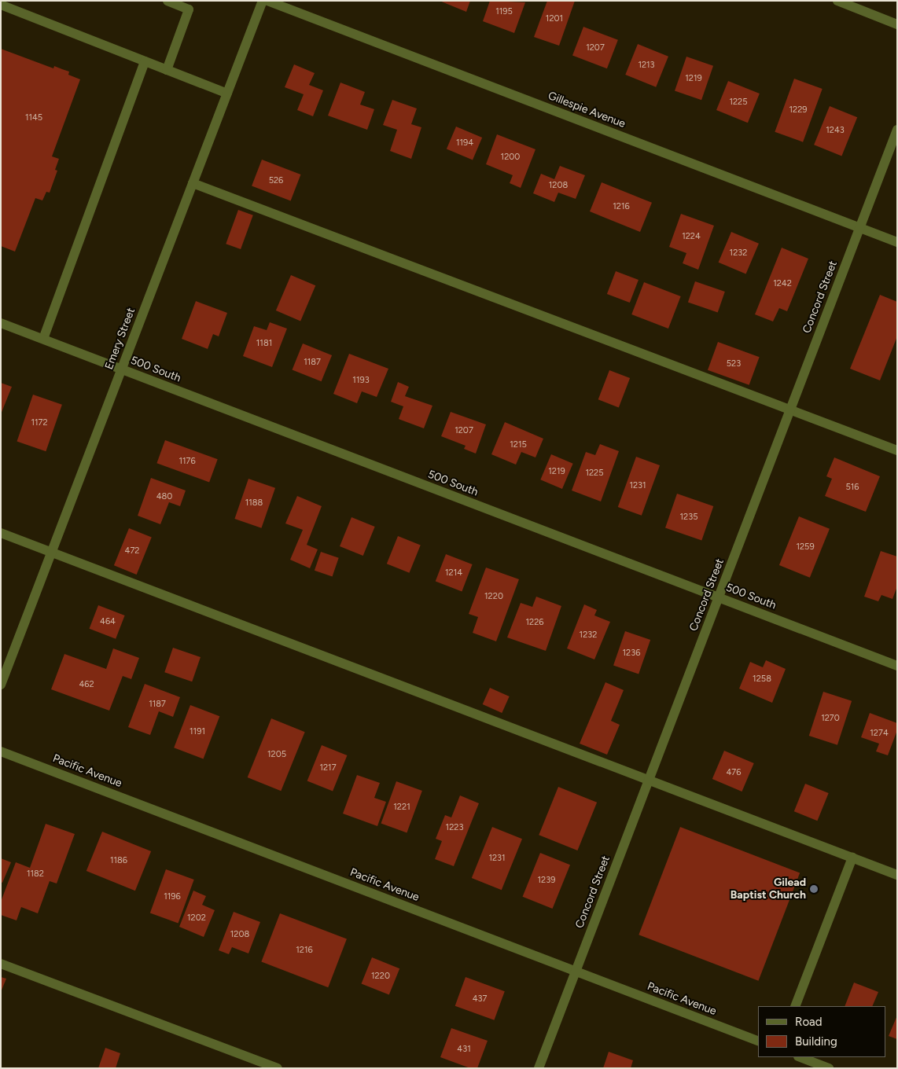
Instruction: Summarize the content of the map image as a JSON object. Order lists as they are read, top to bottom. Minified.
{"streets":{"street":["Gillespie Avenue","Concord Street","Emery Street","500 South","Pacific Avenue"]},"crossings":[["Gillespie Avenue","Concord Street"],["Concord Street","500 South"],["Concord Street","Pacific Avenue"],["Emery Street","500 South"]],"places":["Gilead Baptist Church"],"house_numbers":["1195","1201","1207","1213","1219","1225","1229","1145","1243","1194","1200","526","1208","1216","1224","1232","1242","1181","1187","523","1193","1172","1207","1215","1176","1219","1225","1231","516","480","1188","1235","1259","472","1214","1220","464","1226","1232","1236","1258","462","1187","1270","1191","1274","1205","1217","476","1221","1223","1231","1186","1182","1239","1196","1202","1208","1216","1220","437","431"],"legend":["Road","Building"]}
